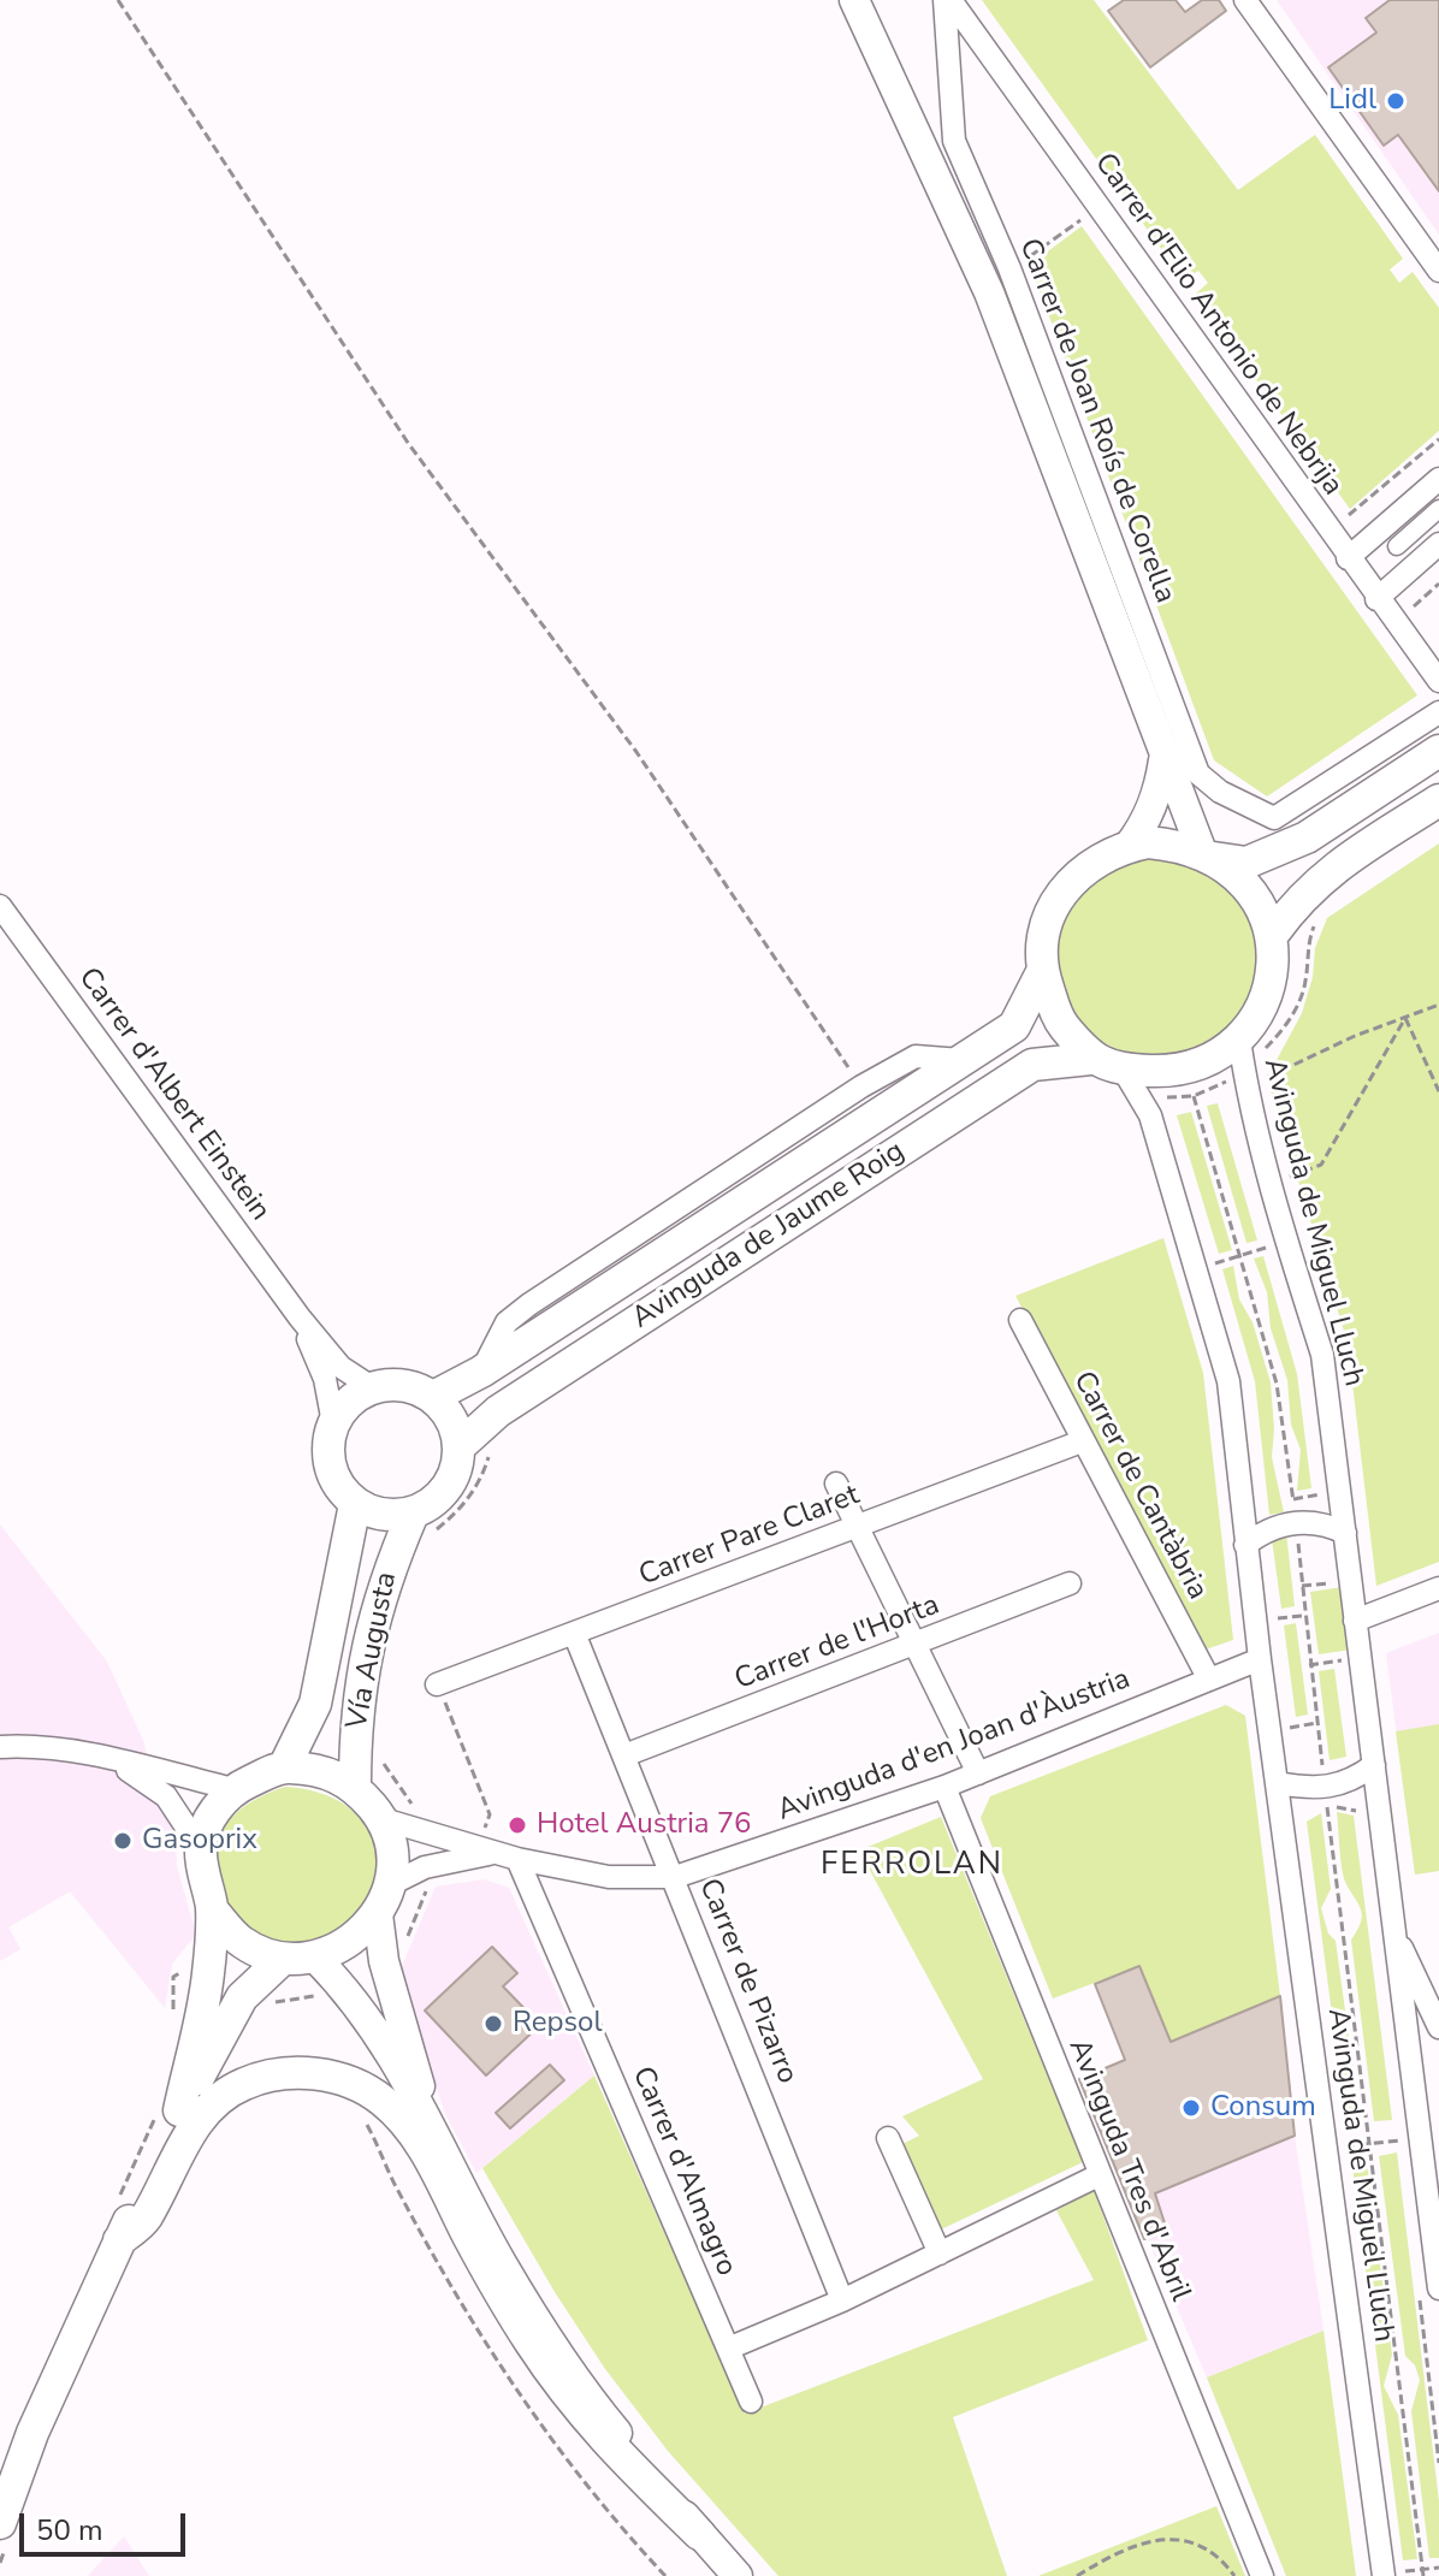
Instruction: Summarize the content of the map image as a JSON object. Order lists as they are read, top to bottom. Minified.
{"streets":{"main road":["Avinguda de Jaume Roig"],"street":["Carrer d'Elio Antonio de Nebrija","Carrer de Joan Roís de Corella","Carrer d'Albert Einstein","Avinguda de Miguel Lluch","Carrer de Cantàbria","Carrer Pare Claret","Carrer de l'Horta","Avinguda d'en Joan d'Àustria","Carrer de Pizarro","Avinguda Tres d'Abril","Carrer d'Almagro"],"path":["Vía Augusta"]},"crossings":[["Carrer d'Elio Antonio de Nebrija","Carrer de Joan Roís de Corella"],["Carrer d'Albert Einstein","Avinguda de Jaume Roig"],["Avinguda de Miguel Lluch","Avinguda de Jaume Roig"],["Avinguda de Miguel Lluch","Avinguda d'en Joan d'Àustria"],["Carrer de Cantàbria","Carrer Pare Claret"],["Carrer de Cantàbria","Avinguda d'en Joan d'Àustria"],["Carrer Pare Claret","Carrer de Pizarro"],["Carrer de l'Horta","Carrer de Pizarro"],["Vía Augusta","Avinguda d'en Joan d'Àustria"],["Avinguda d'en Joan d'Àustria","Carrer de Pizarro"],["Avinguda d'en Joan d'Àustria","Avinguda Tres d'Abril"],["Avinguda d'en Joan d'Àustria","Carrer d'Almagro"]],"districts":["FERROLAN"],"places":["Lidl","Hotel Austria 76","Gasoprix","Repsol","Consum"],"scale_bar":"50 m"}
